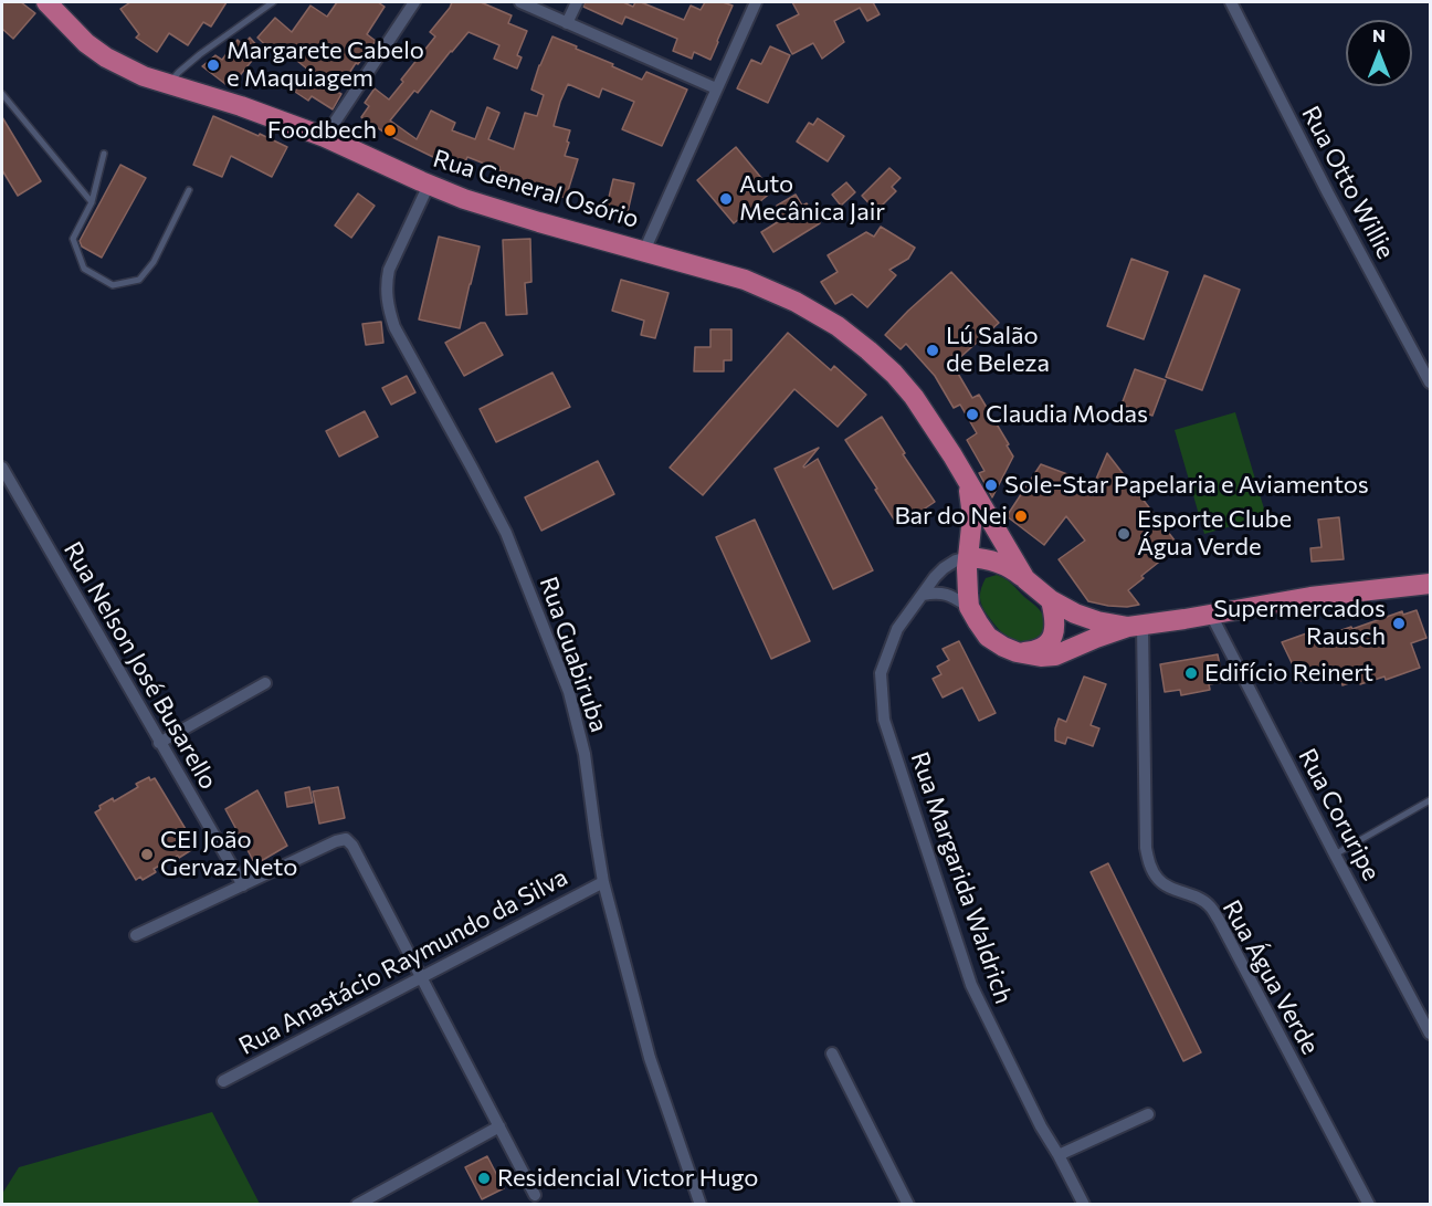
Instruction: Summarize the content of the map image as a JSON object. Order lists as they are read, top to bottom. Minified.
{"streets":{"main road":["Rua General Osório"],"street":["Rua Otto Willie","Rua Guabiruba","Rua Nelson José Busarello","Rua Coruripe","Rua Margarida Waldrich","Rua Anastácio Raymundo da Silva","Rua Água Verde"]},"crossings":[["Rua General Osório","Rua Guabiruba"],["Rua General Osório","Rua Coruripe"],["Rua General Osório","Rua Margarida Waldrich"],["Rua General Osório","Rua Água Verde"],["Rua Guabiruba","Rua Anastácio Raymundo da Silva"]],"places":["Margarete Cabelo e Maquiagem","Foodbech","Auto Mecânica Jair","Lú Salão de Beleza","Claudia Modas","Sole-Star Papelaria e Aviamentos","Bar do Nei","Esporte Clube Água Verde","Supermercados Rausch","Edifício Reinert","CEI João Gervaz Neto","Residencial Victor Hugo"],"north":"top"}
